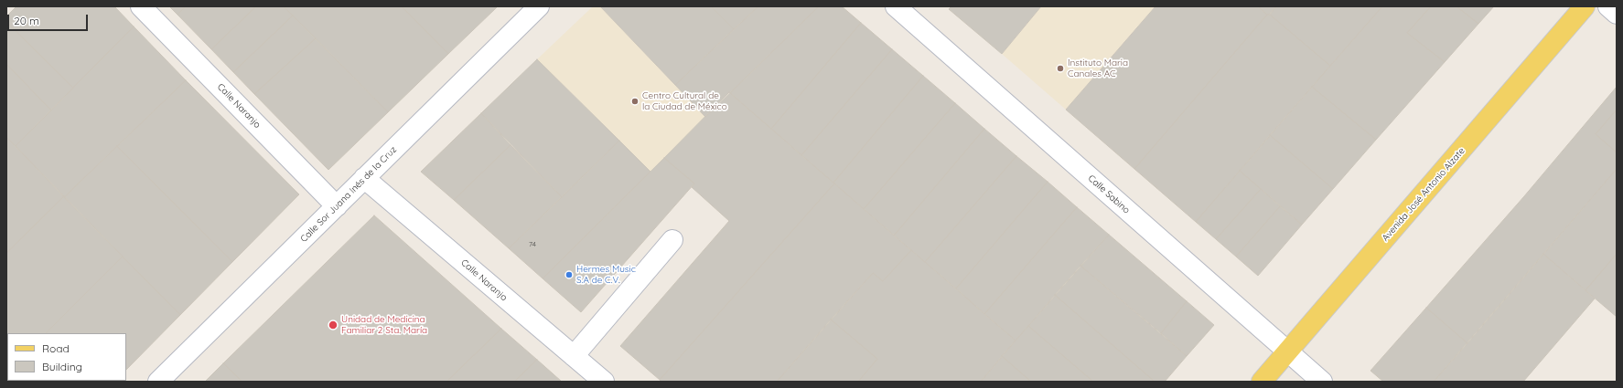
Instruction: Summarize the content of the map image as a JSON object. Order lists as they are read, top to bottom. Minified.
{"streets":{"main road":["Avenida José Antonio Alzate"],"street":["Calle Naranjo","Calle Sor Juana Inés de la Cruz","Calle Sabino"]},"crossings":[["Calle Naranjo","Calle Sor Juana Inés de la Cruz"],["Calle Sabino","Avenida José Antonio Alzate"]],"places":["Instituto Maria Canales AC","Centro Cultural de la Ciudad de México","Hermes Music S.A de C.V.","Unidad de Medicina Familiar 2 Sta. María"],"house_numbers":["74"],"legend":["Road","Building"],"scale_bar":"20 m"}
